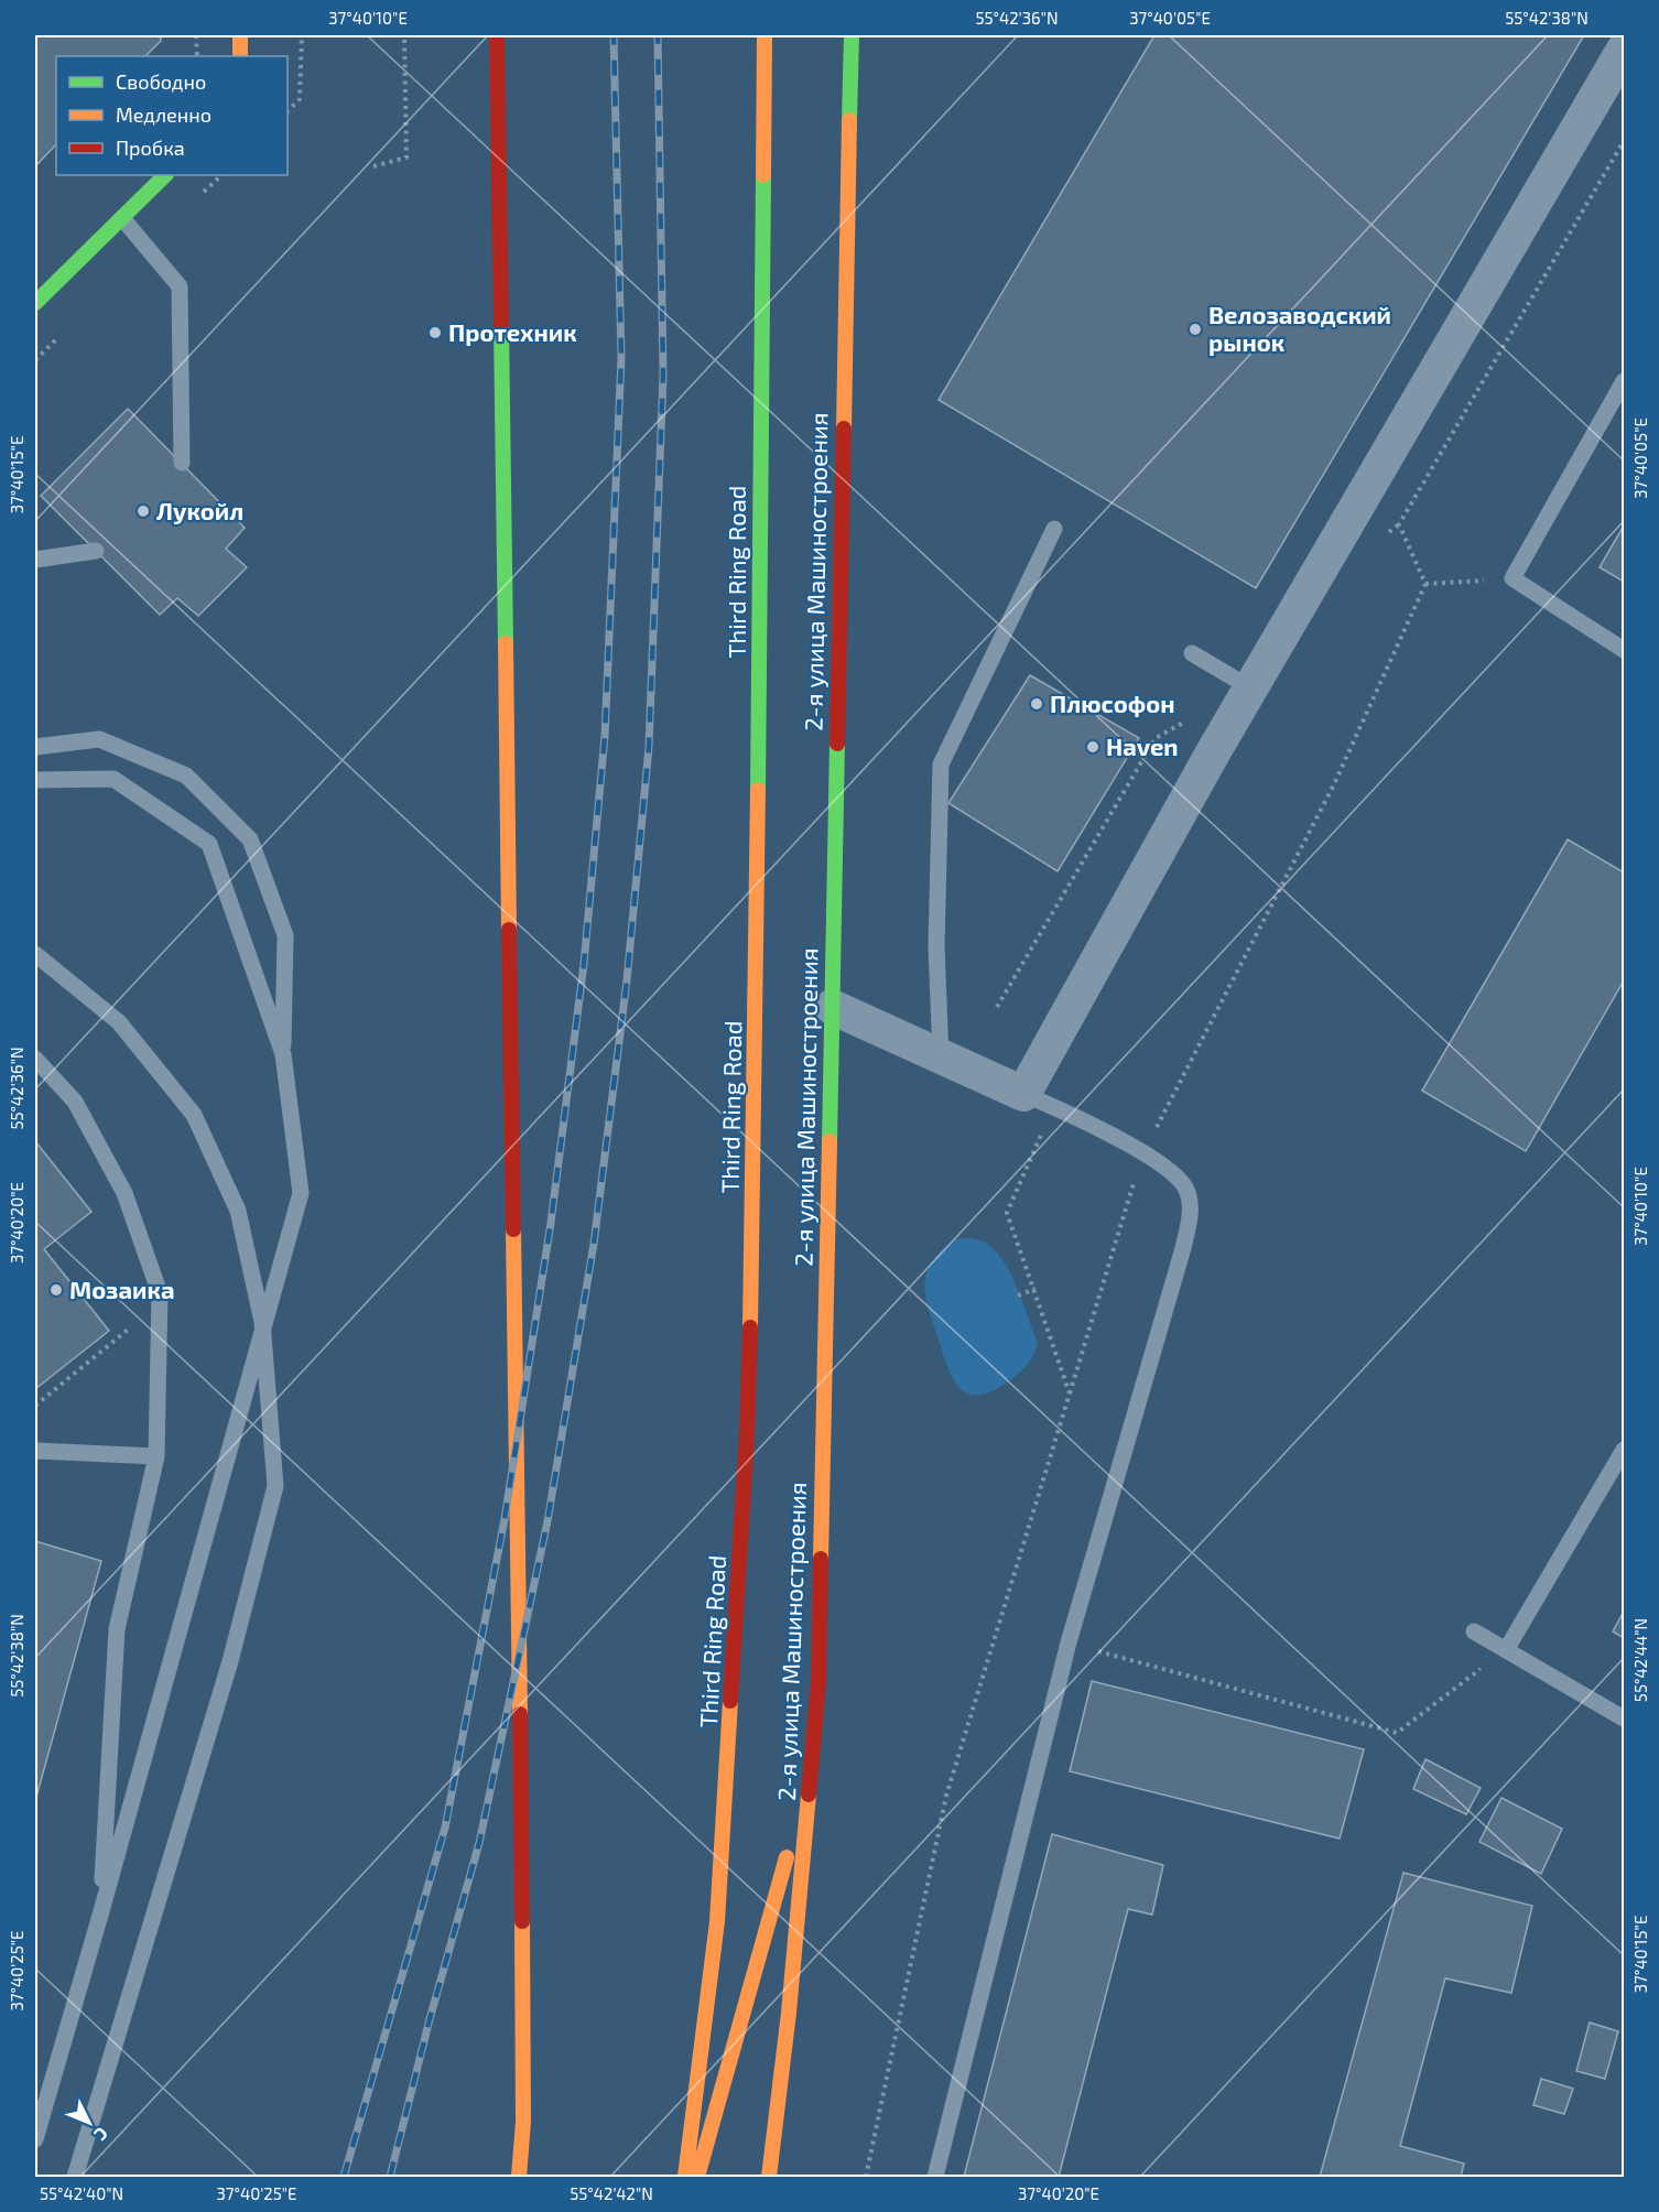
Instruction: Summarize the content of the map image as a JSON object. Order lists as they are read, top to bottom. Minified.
{"streets":{"main road":["Third Ring Road","2-я улица Машиностроения"]},"places":["Велозаводский рынок","Протехник","Лукойл","Плюсофон","Haven","Мозаика"],"legend":["Свободно","Медленно","Пробка"],"north":"bottom right","coordinates":["37°40'10\"E","55°42'36\"N","37°40'05\"E","55°42'38\"N","37°40'15\"E","37°40'20\"E","55°42'44\"N","37°40'25\"E","55°42'40\"N","55°42'42\"N"]}
